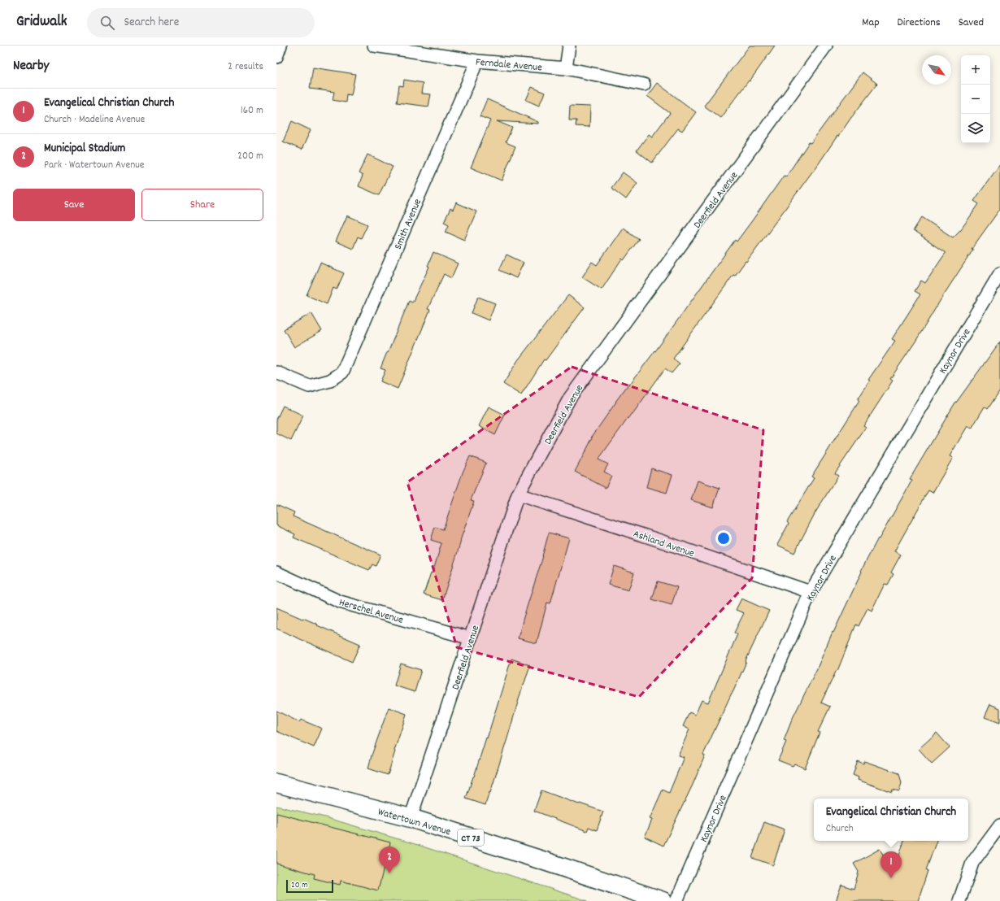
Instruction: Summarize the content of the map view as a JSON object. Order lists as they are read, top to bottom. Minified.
{"streets":{"main road":["Watertown Avenue","CT 73"],"street":["Ferndale Avenue","Deerfield Avenue","Smith Avenue","Kaynor Drive","Ashland Avenue","Herschel Avenue"]},"crossings":[["Ferndale Avenue","Smith Avenue"],["Deerfield Avenue","Ashland Avenue"],["Deerfield Avenue","Herschel Avenue"],["Deerfield Avenue","Watertown Avenue"],["Kaynor Drive","Ashland Avenue"]],"scale_bar":"20 m","north":"bottom right","page":{"header":"Gridwalk","search":"Search here","nav":["Map","Directions","Saved"],"heading":["Nearby","2 results"],"map_buttons":["+","−"],"list":[{"mark":"1","name":"Evangelical Christian Church","note":"Church · Madeline Avenue","value":"160 m"},{"mark":"2","name":"Municipal Stadium","note":"Park · Watertown Avenue","value":"200 m"}],"buttons":["Save","Share"],"popup":["Evangelical Christian Church","Church"],"pins":["2","1"],"scale":"20 m"}}
